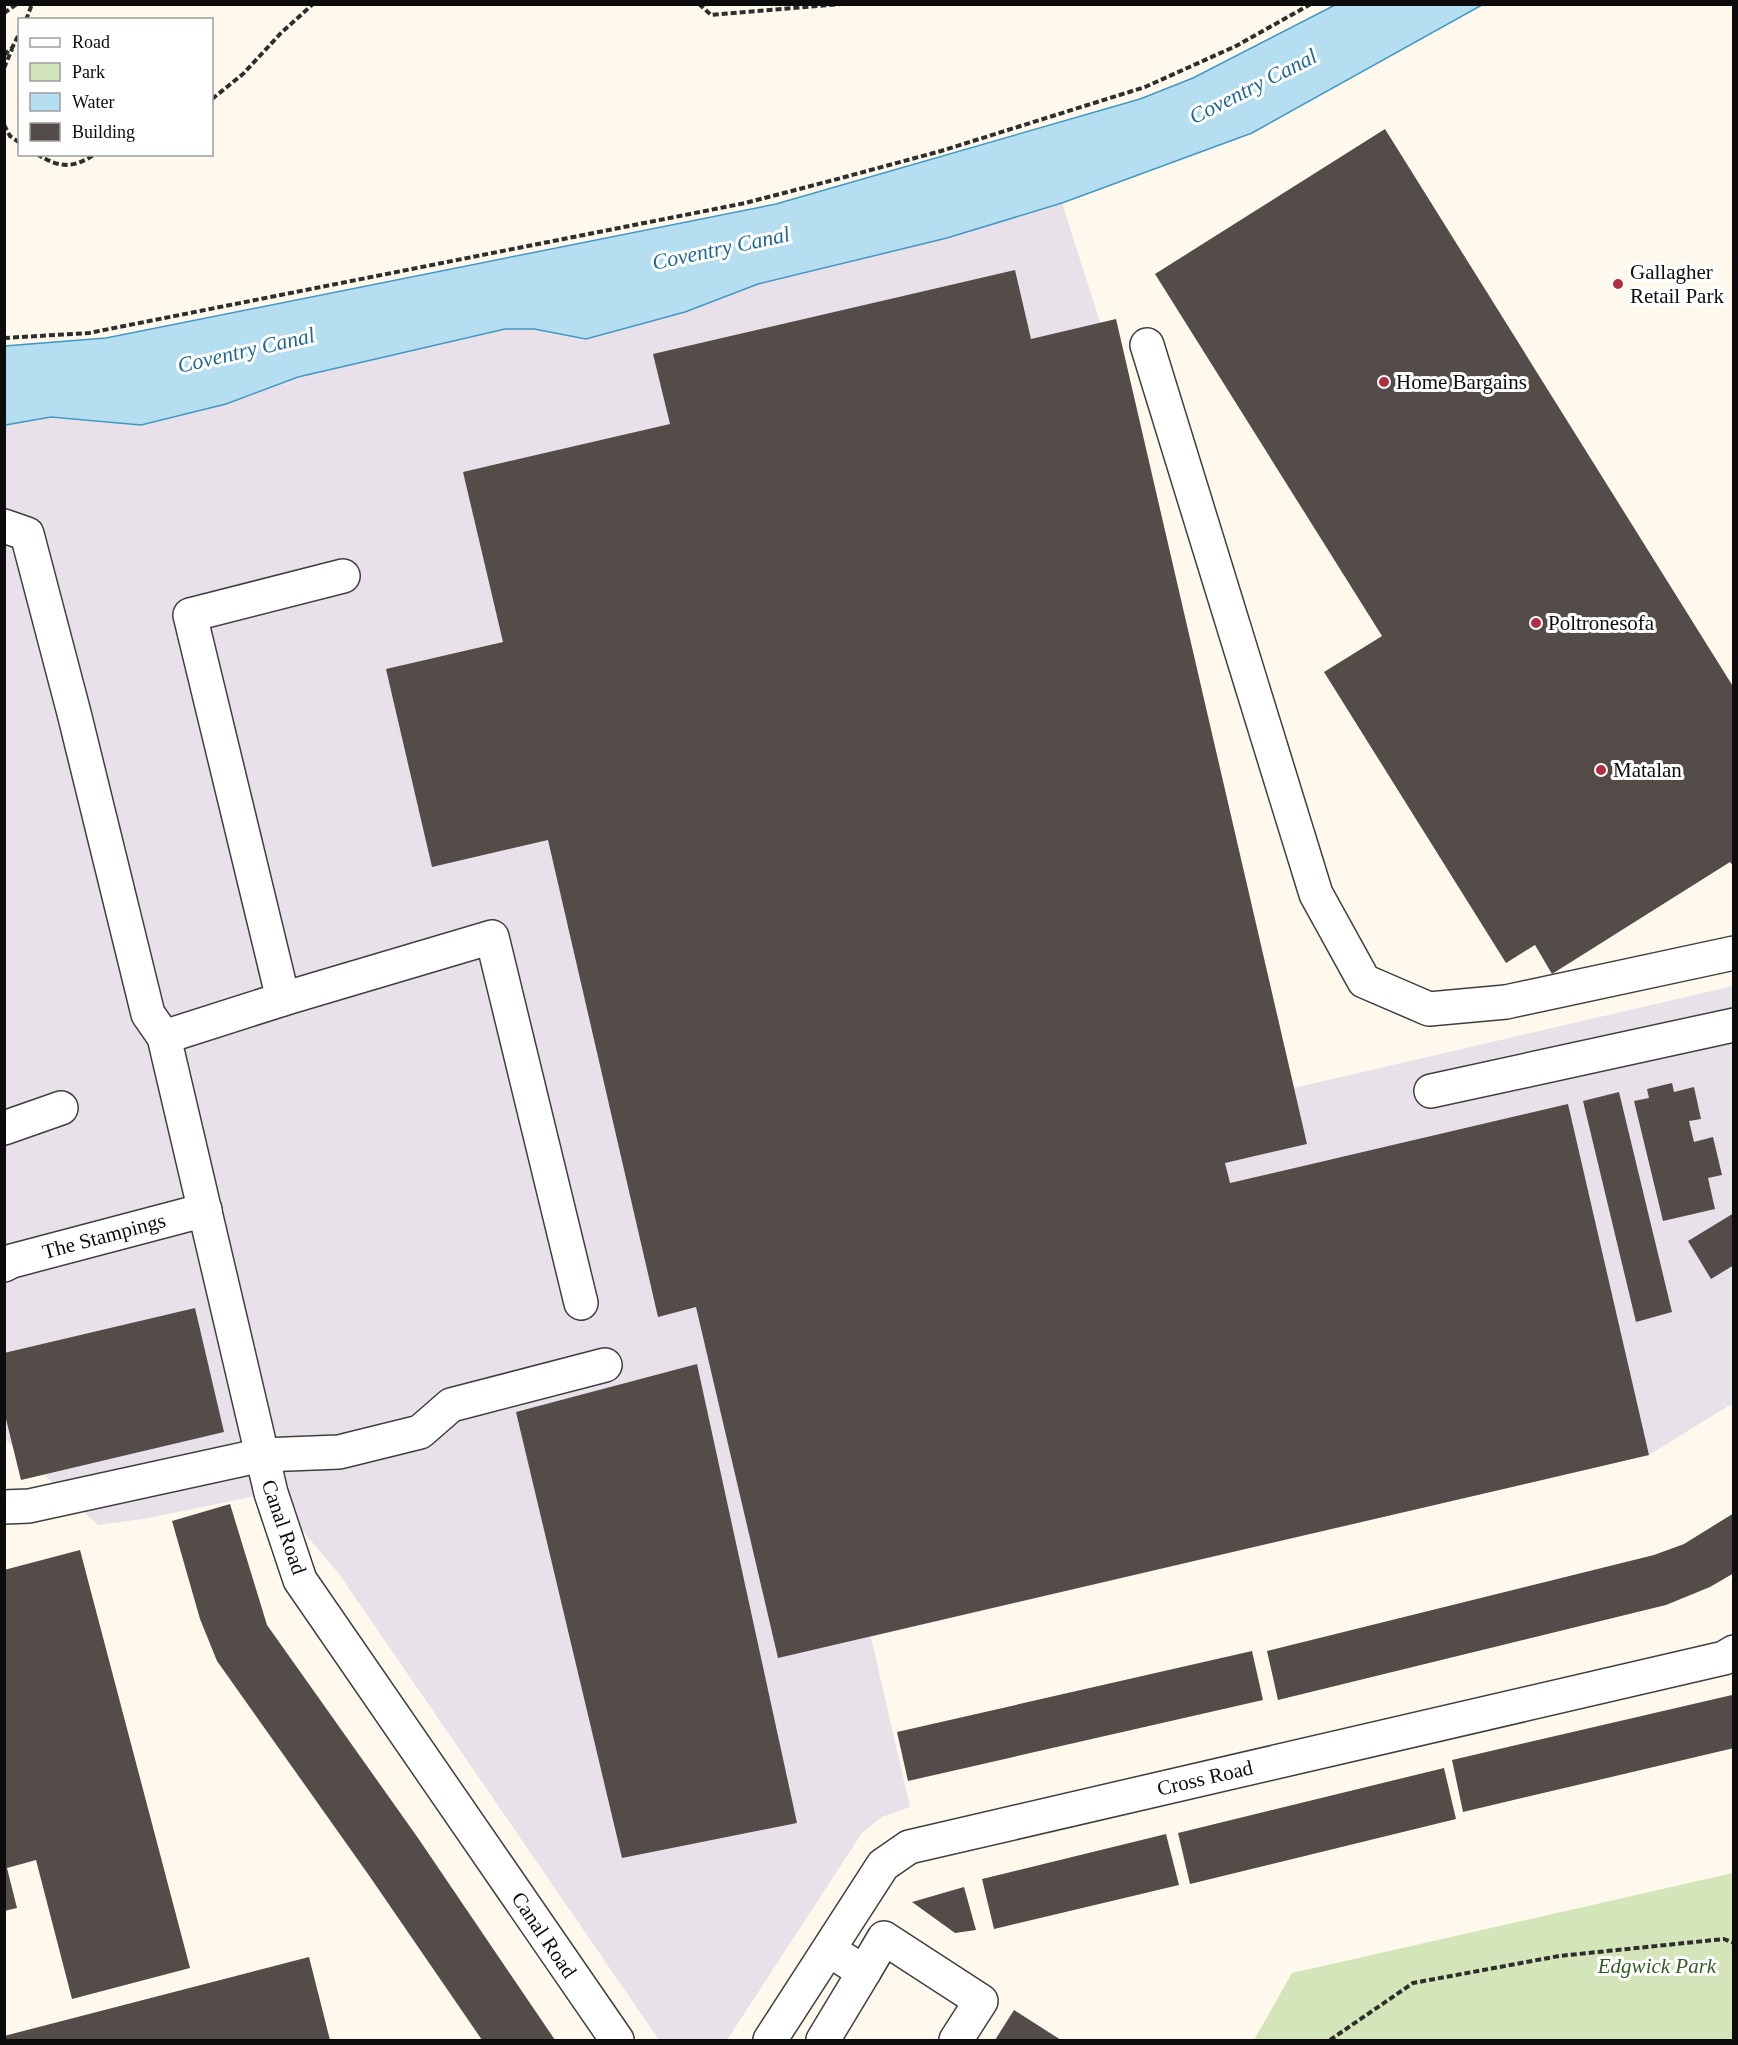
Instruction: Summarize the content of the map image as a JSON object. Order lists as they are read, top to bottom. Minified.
{"streets":{"street":["The Stampings","Canal Road","Cross Road"]},"crossings":[["The Stampings","Canal Road"]],"water":["Coventry Canal"],"parks":["Edgwick Park"],"places":["Gallagher Retail Park","Home Bargains","Poltronesofa","Matalan"],"legend":["Road","Park","Water","Building"]}
